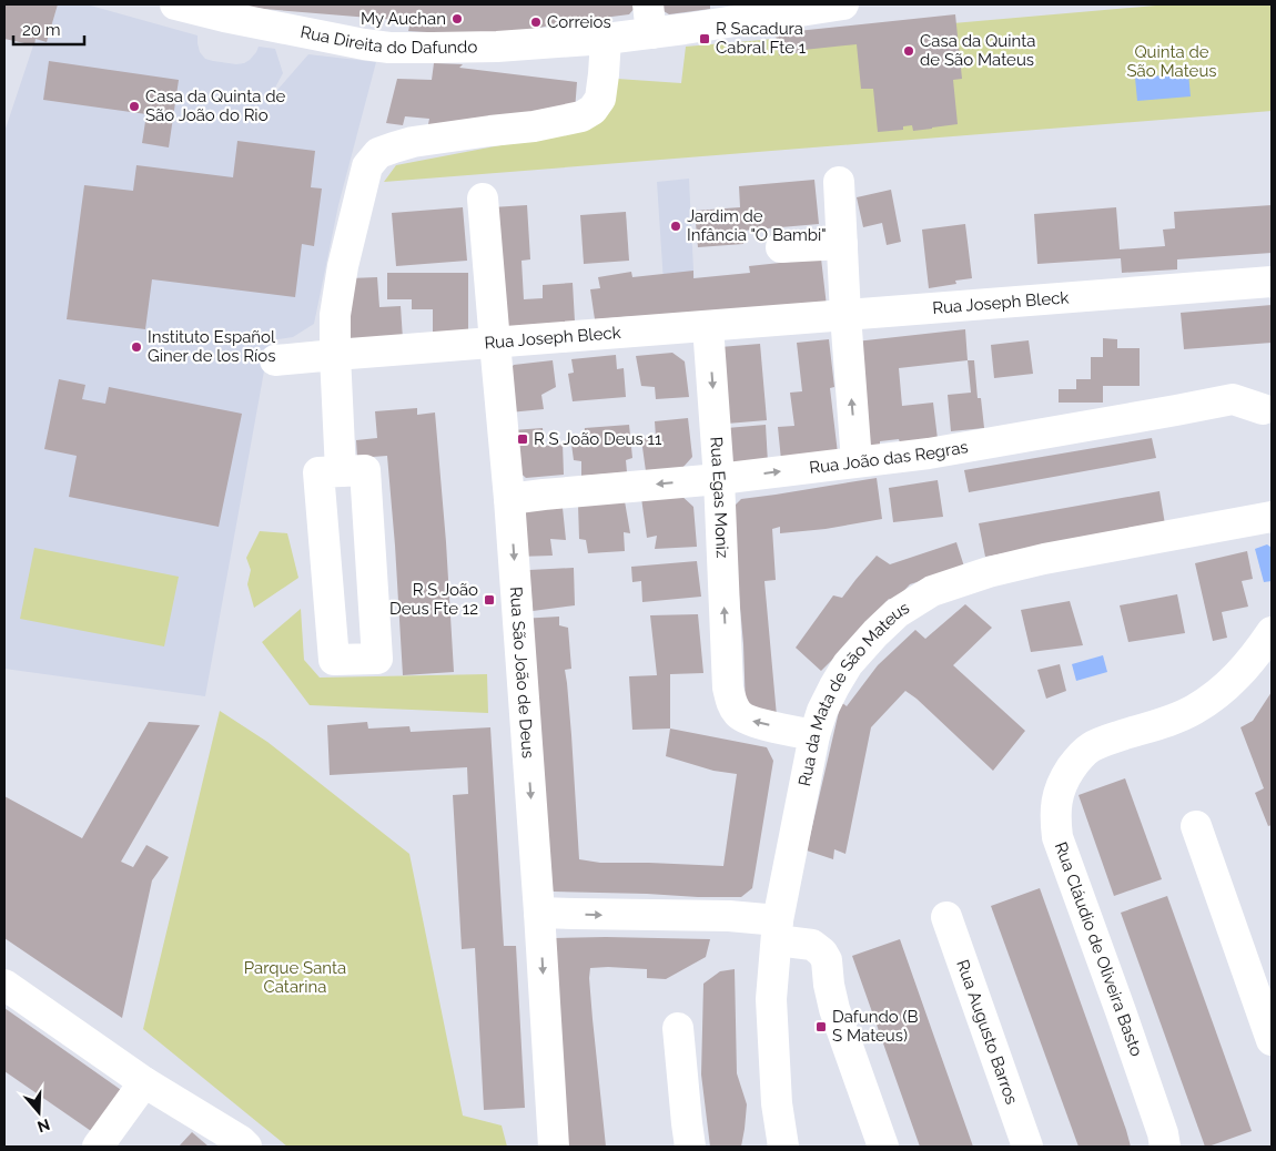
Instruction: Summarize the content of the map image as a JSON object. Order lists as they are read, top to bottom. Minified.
{"streets":{"street":["Rua Direita do Dafundo","Rua Joseph Bleck","Rua João das Regras","Rua Egas Moniz","Rua São João de Deus","Rua da Mata de São Mateus","Rua Cláudio de Oliveira Basto","Rua Augusto Barros"]},"crossings":[["Rua Joseph Bleck","Rua Egas Moniz"],["Rua Joseph Bleck","Rua São João de Deus"],["Rua João das Regras","Rua Egas Moniz"],["Rua João das Regras","Rua São João de Deus"],["Rua Egas Moniz","Rua da Mata de São Mateus"]],"one_way":["Rua São João de Deus"],"parks":["Quinta de São Mateus","Parque Santa Catarina"],"places":{"other":["My Auchan","Correios","Casa da Quinta de São Mateus","Casa da Quinta de São João do Rio","Jardim de Infância \"O Bambi\"","Instituto Español Giner de los Ríos"],"transit":["R Sacadura Cabral Fte 1","R S João Deus 11","R S João Deus Fte 12","Dafundo (B S Mateus)"]},"scale_bar":"20 m","north":"bottom"}
